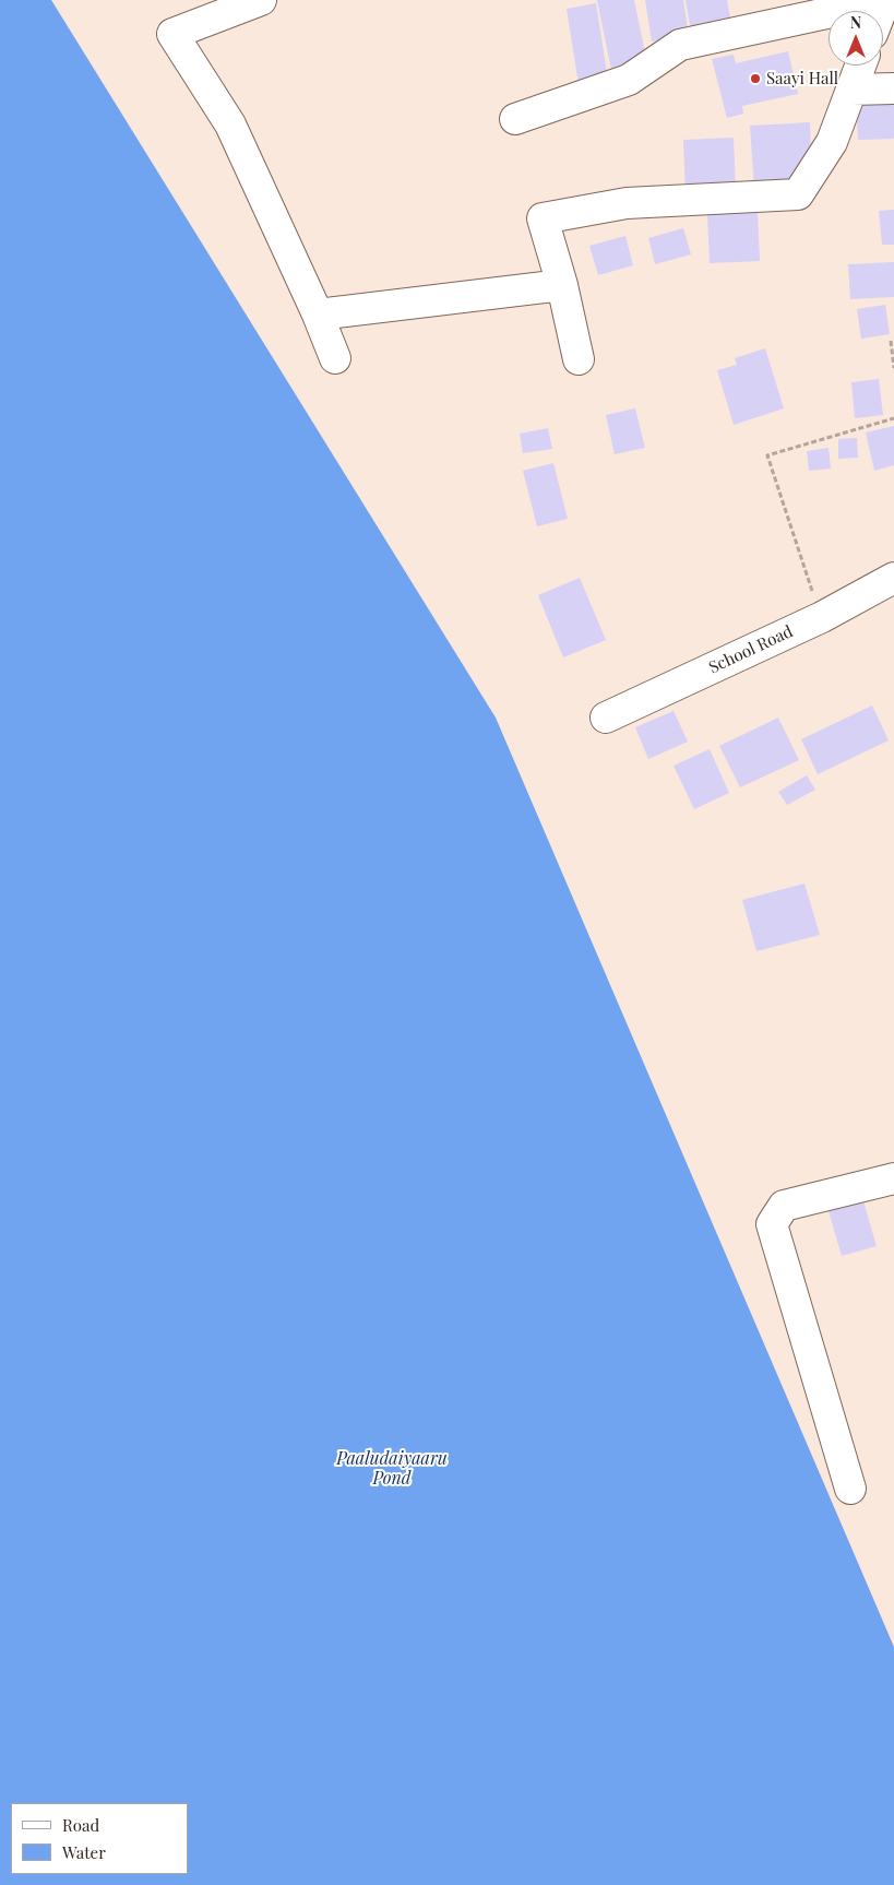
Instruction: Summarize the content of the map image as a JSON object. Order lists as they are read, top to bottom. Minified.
{"streets":{"street":["School Road"]},"water":["Paaludaiyaaru Pond"],"places":["Saayi Hall"],"legend":["Road","Water"],"north":"top"}
